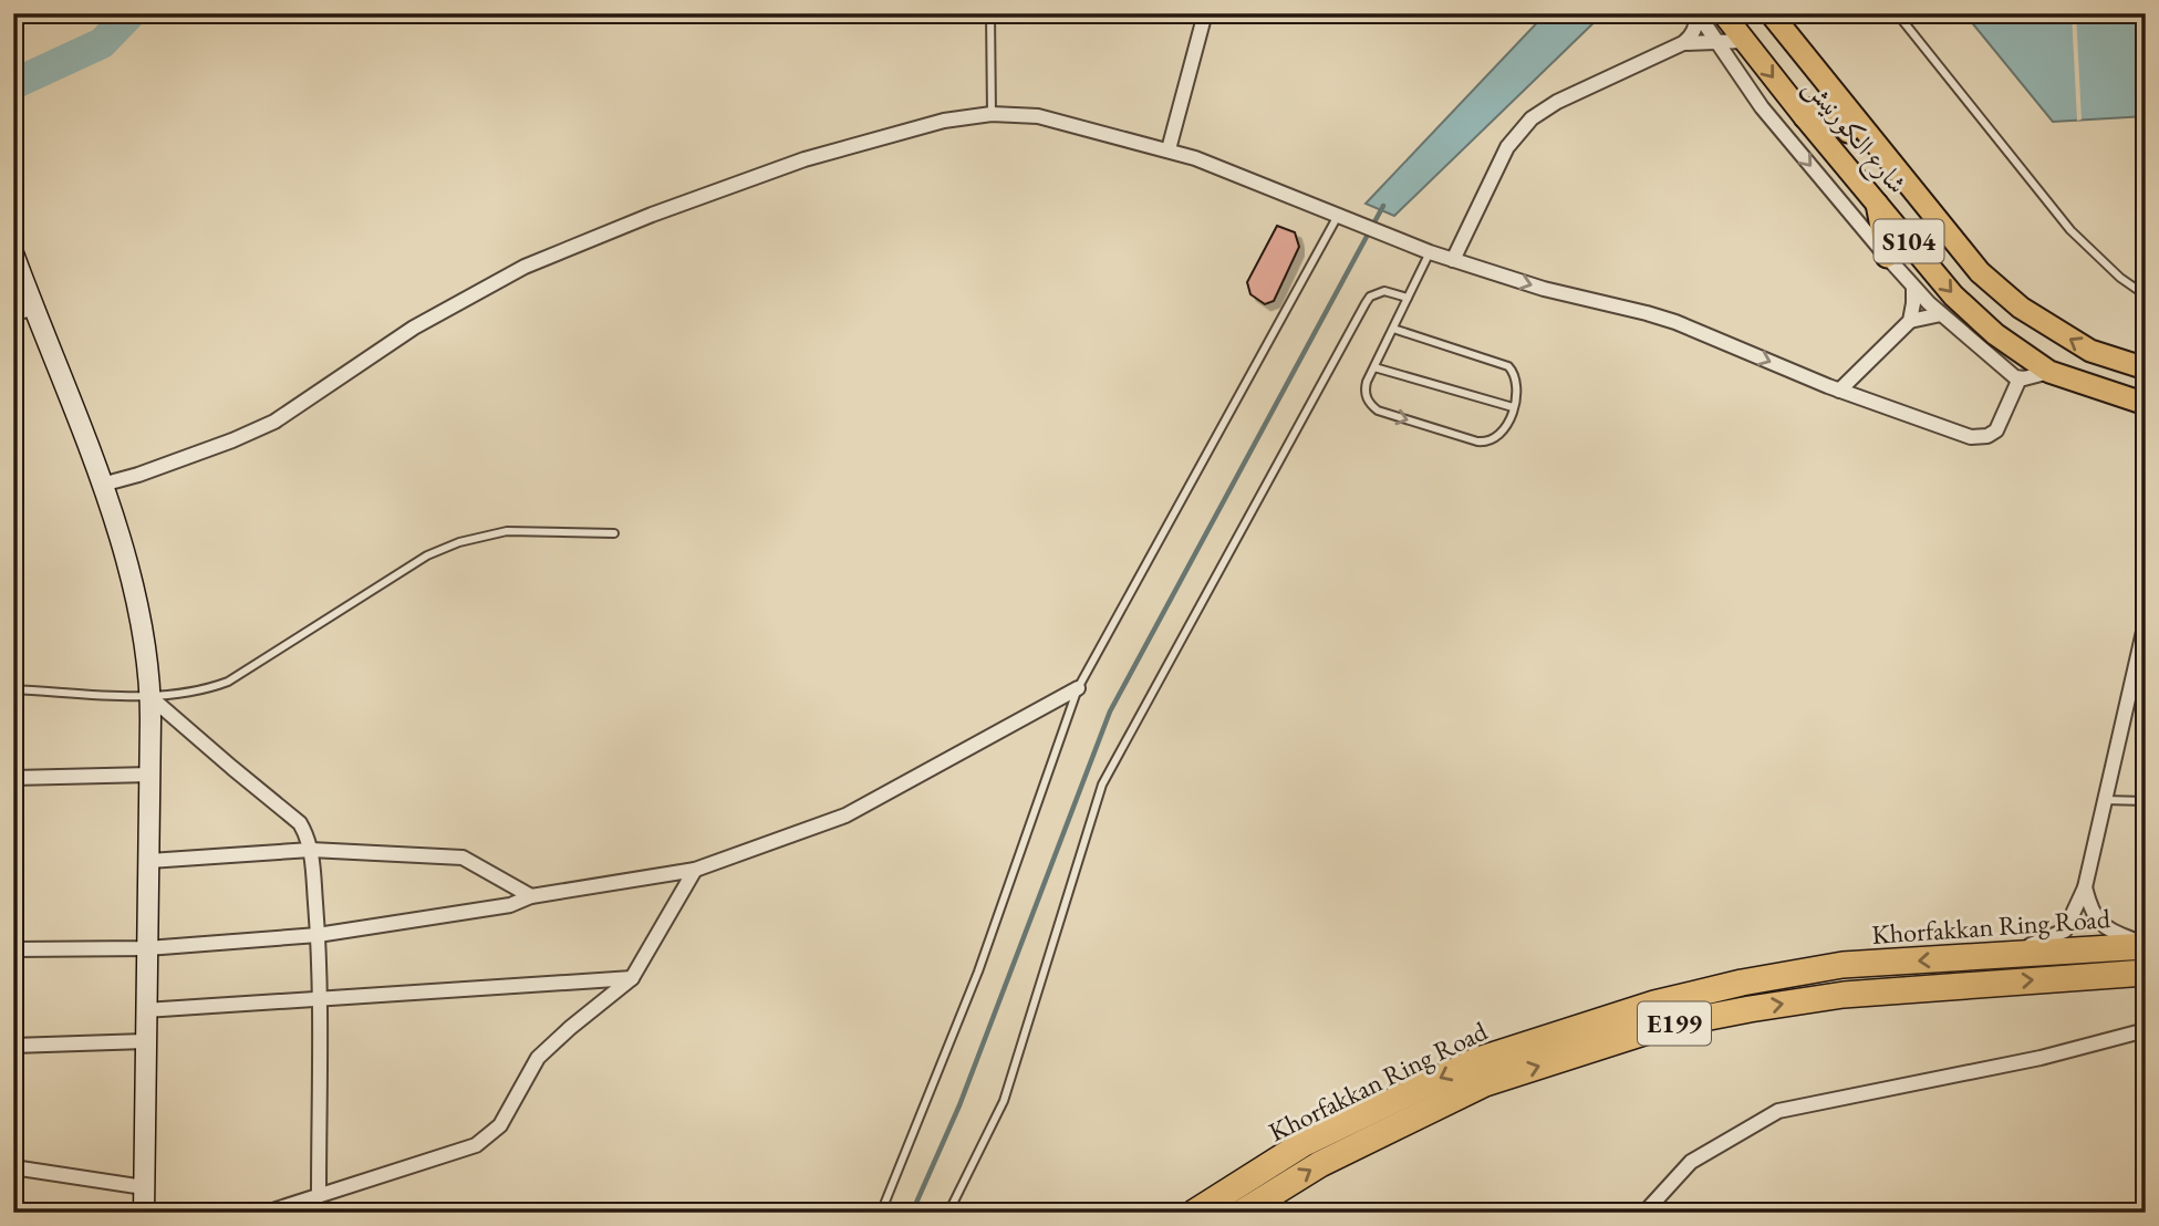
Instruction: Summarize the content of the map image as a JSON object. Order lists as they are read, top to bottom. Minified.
{"streets":{"highway":["Khorfakkan Ring Road","E199"],"main road":["شارع الكورنيش","S104"]}}
